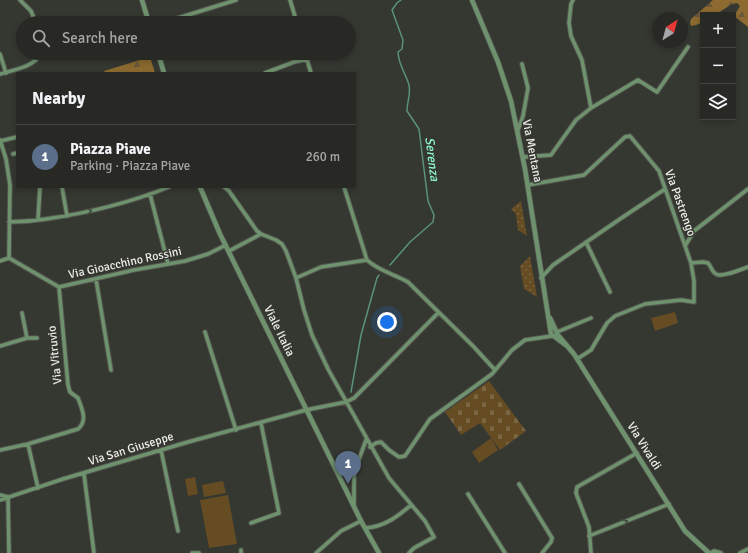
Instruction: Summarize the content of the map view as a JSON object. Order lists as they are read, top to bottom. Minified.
{"streets":{"street":["Via Mentana","Via Pastrengo","Via Gioacchino Rossini","Viale Italia","Via Vitruvio","Via Vivaldi","Via San Giuseppe"]},"crossings":[["Via Mentana","Via Pastrengo"],["Via Mentana","Via Vivaldi"],["Via Gioacchino Rossini","Viale Italia"],["Via Gioacchino Rossini","Via Vitruvio"],["Viale Italia","Via San Giuseppe"]],"water":["Serenza"],"north":"top right","page":{"map_buttons":["+","−"],"search":"Search here","heading":"Nearby","list":[{"mark":"1","name":"Piazza Piave","note":"Parking · Piazza Piave","value":"260 m"}],"pins":"1"}}
